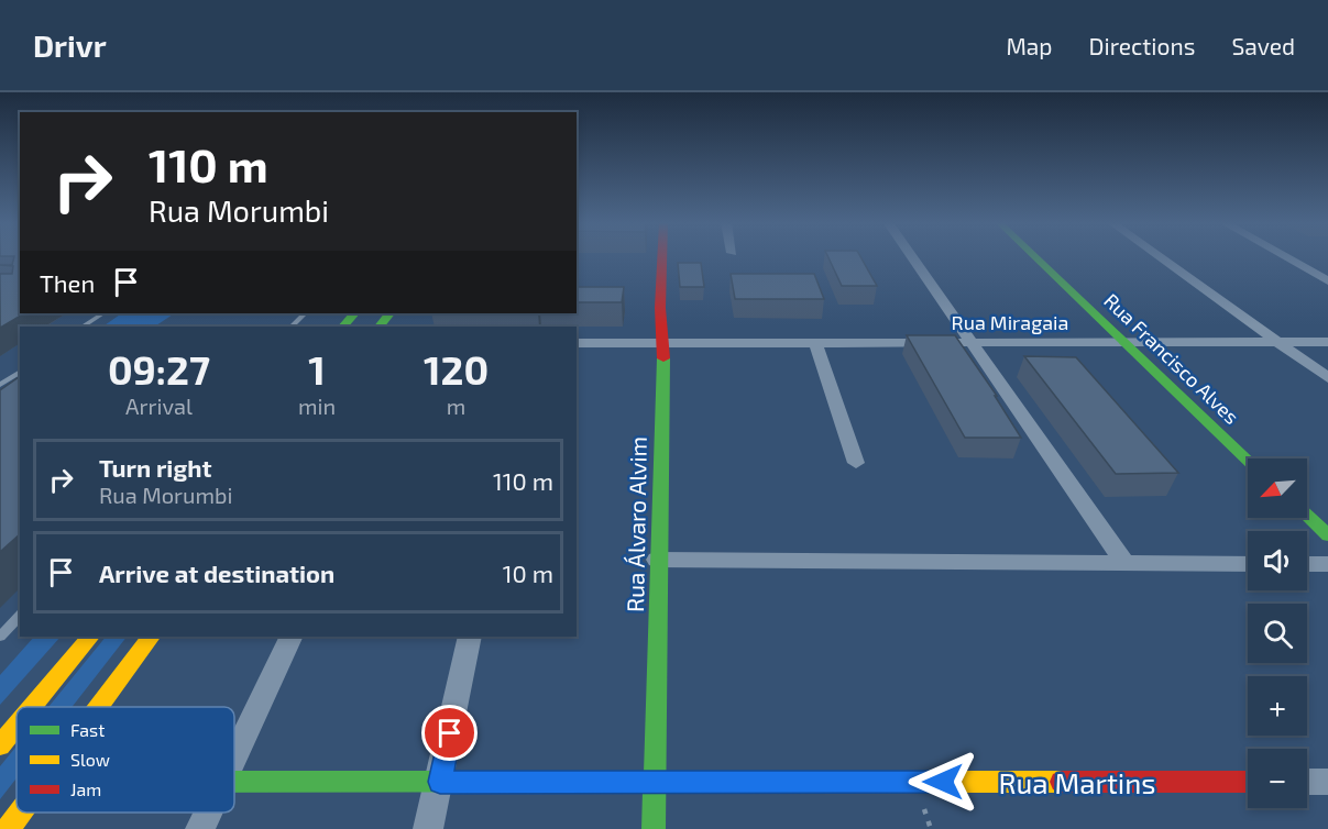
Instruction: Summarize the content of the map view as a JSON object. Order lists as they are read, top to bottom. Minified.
{"streets":{"street":["Rua Miragaia","Rua Francisco Alves","Rua Álvaro Alvim","Rua Martins"]},"crossings":[["Rua Miragaia","Rua Francisco Alves"],["Rua Miragaia","Rua Álvaro Alvim"],["Rua Álvaro Alvim","Rua Martins"]],"legend":["Fast","Slow","Jam"],"north":"bottom left","page":{"header":"Drivr","nav":["Map","Directions","Saved"],"turn":["110 m","Rua Morumbi"],"then":"Then","eta":["09:27","Arrival","1","min","120","m"],"list":[{"name":"Turn right","note":"Rua Morumbi","value":"110 m"},{"name":"Arrive at destination","value":"10 m"}],"map_buttons":["+","−"]}}
